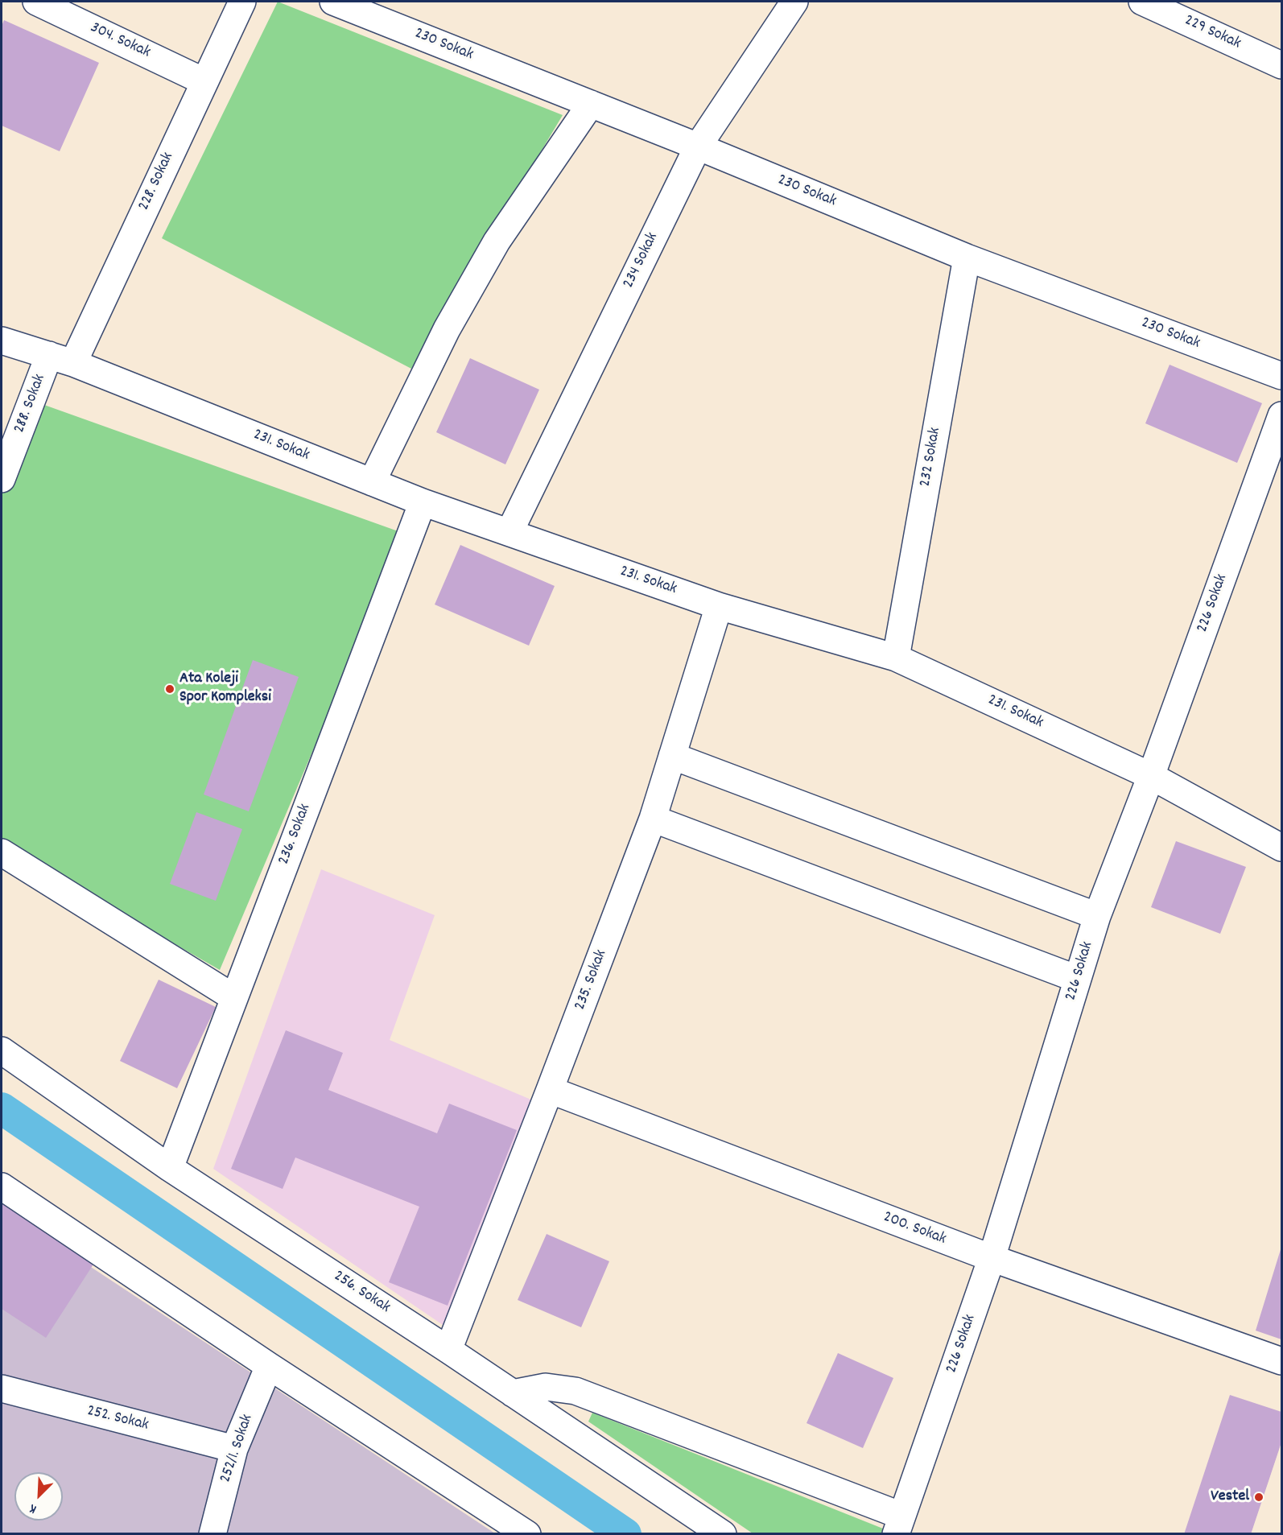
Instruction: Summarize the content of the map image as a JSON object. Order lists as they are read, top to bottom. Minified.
{"streets":{"street":["229 Sokak","304. Sokak","230 Sokak","228. Sokak","234 Sokak","288. Sokak","231. Sokak","232 Sokak","226 Sokak","236. Sokak","235. Sokak","200. Sokak","256. Sokak","252. Sokak","252/1. Sokak"]},"crossings":[["304. Sokak","228. Sokak"],["230 Sokak","234 Sokak"],["230 Sokak","232 Sokak"],["228. Sokak","288. Sokak"],["228. Sokak","231. Sokak"],["234 Sokak","231. Sokak"],["288. Sokak","231. Sokak"],["231. Sokak","232 Sokak"],["231. Sokak","226 Sokak"],["231. Sokak","236. Sokak"],["231. Sokak","235. Sokak"],["226 Sokak","200. Sokak"],["236. Sokak","256. Sokak"],["235. Sokak","200. Sokak"],["235. Sokak","256. Sokak"],["252. Sokak","252/1. Sokak"]],"places":["Ata Koleji Spor Kompleksi","Vestel"],"north":"bottom left"}
